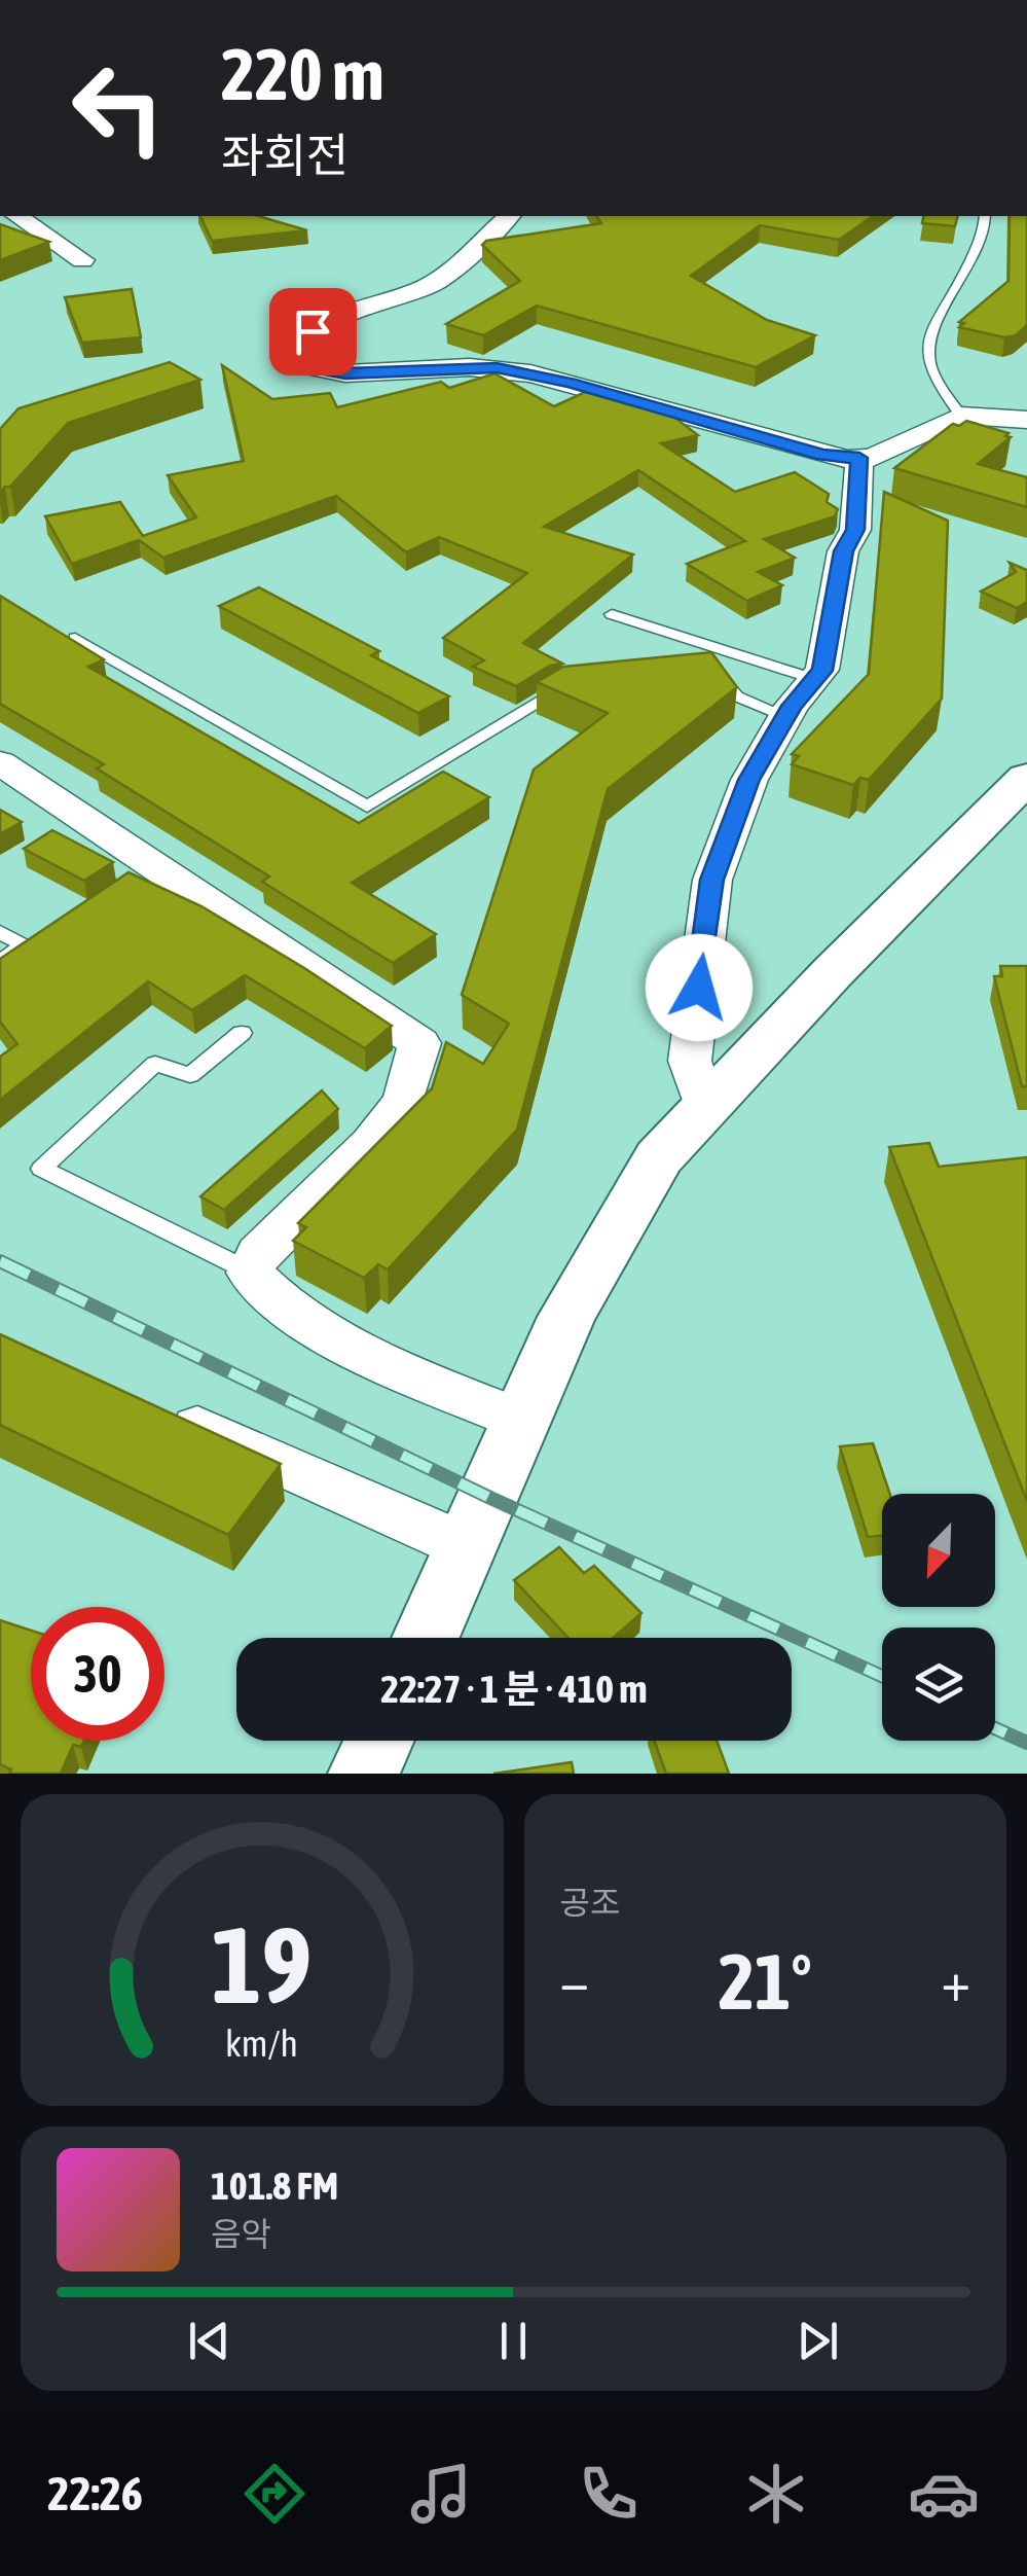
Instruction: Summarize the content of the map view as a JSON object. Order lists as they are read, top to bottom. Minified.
{"north":"bottom left","page":{"turn":["220 m","좌회전"],"limit":"30","trip":"22:27 · 1 분 · 410 m","tile":"공조","heat":["−","21°","+"],"song":["101.8 FM","음악"],"tabs":"22:26","gauge":["19","km/h"]}}
